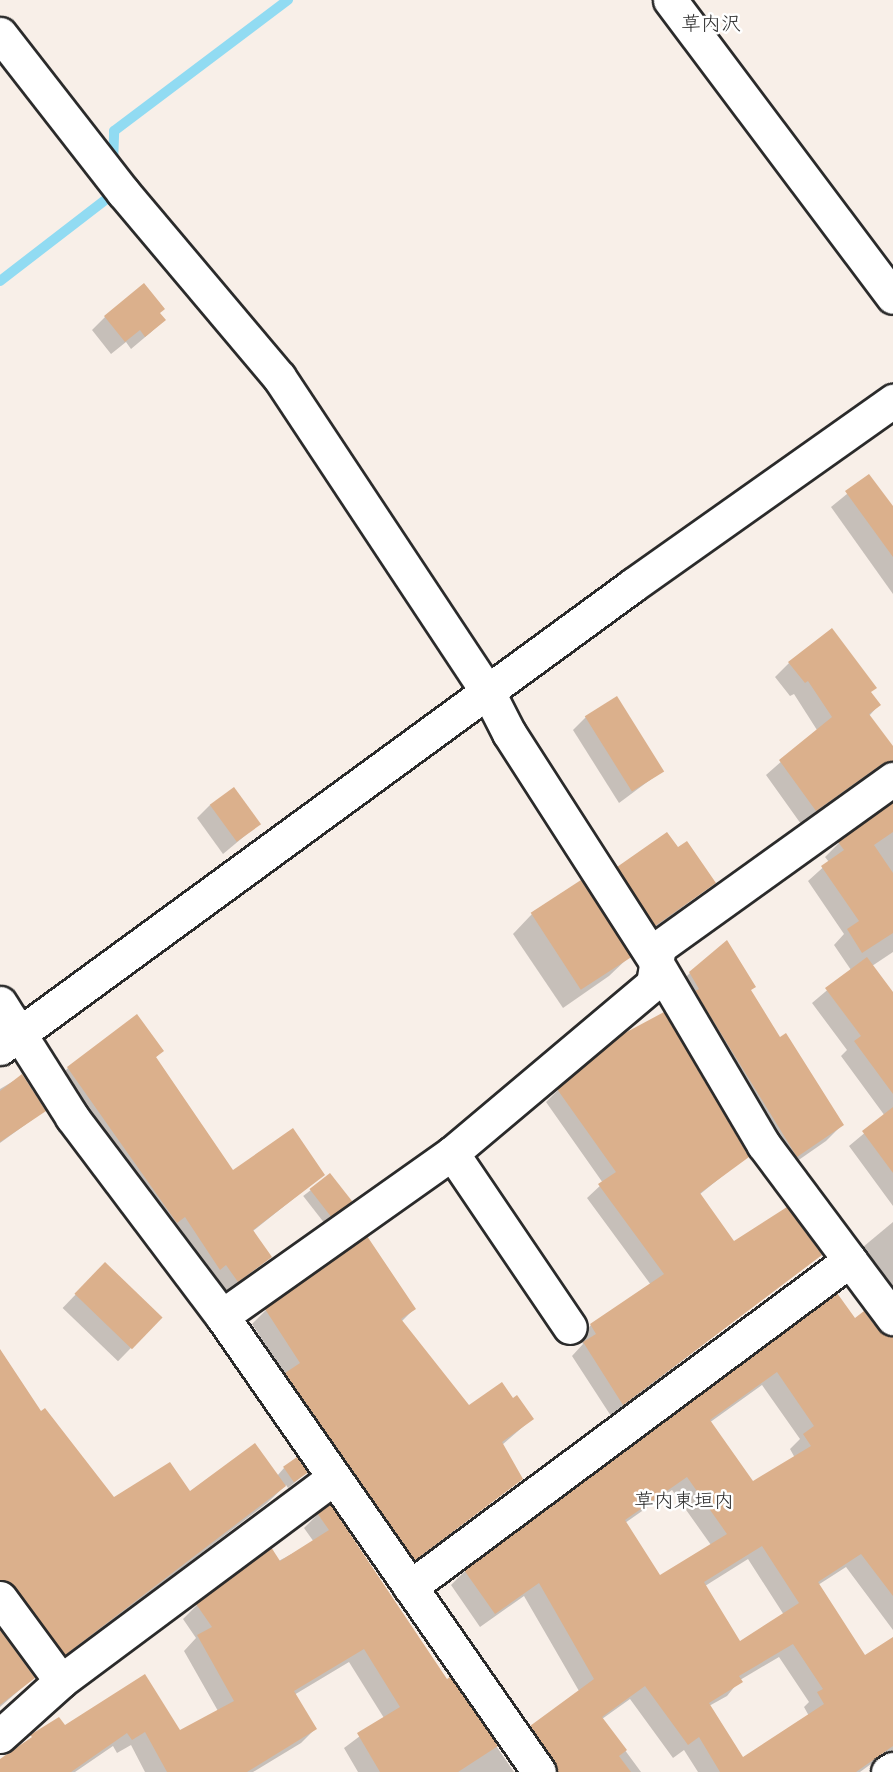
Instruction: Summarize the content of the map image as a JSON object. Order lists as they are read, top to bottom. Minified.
{"districts":["草内沢","草内東垣内"]}
